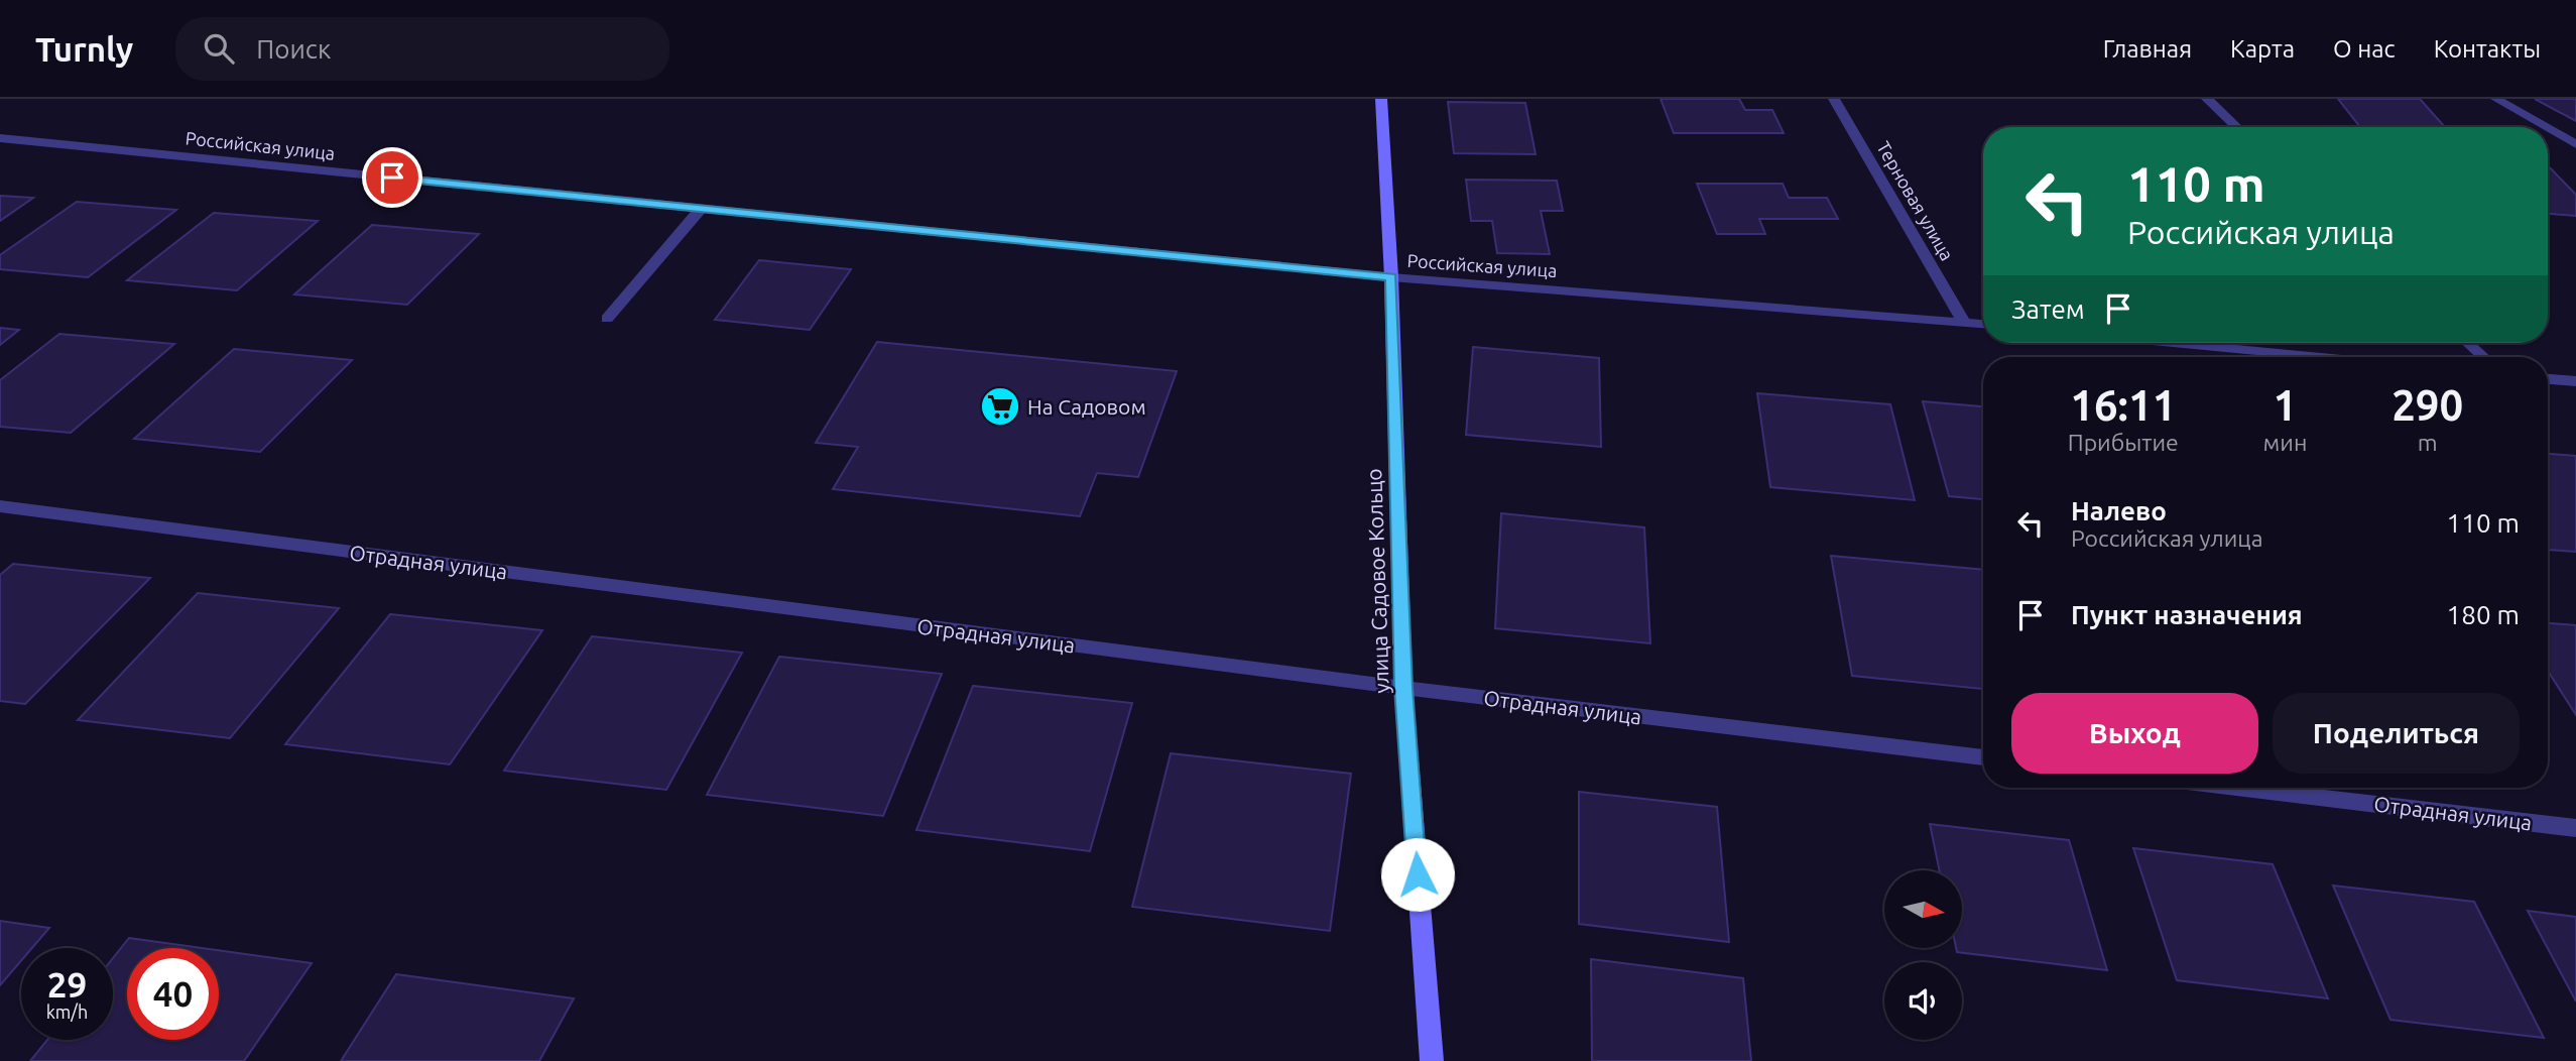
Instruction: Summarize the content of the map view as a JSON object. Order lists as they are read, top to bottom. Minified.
{"streets":{"street":["Российская улица","Терновая улица","Отрадная улица","улица Садовое Кольцо"]},"crossings":[["Российская улица","Терновая улица"],["Российская улица","улица Садовое Кольцо"],["Отрадная улица","улица Садовое Кольцо"]],"places":{"supermarket":["На Садовом"]},"north":"right","page":{"header":"Turnly","search":"Поиск","nav":["Главная","Карта","О нас","Контакты"],"turn":["110 m","Российская улица"],"then":"Затем","eta":["16:11","Прибытие","1","мин","290","m"],"list":[{"name":"Налево","note":"Российская улица","value":"110 m"},{"name":"Пункт назначения","value":"180 m"}],"buttons":["Выход","Поделиться"],"speed":"29 km/h","limit":"40"}}
